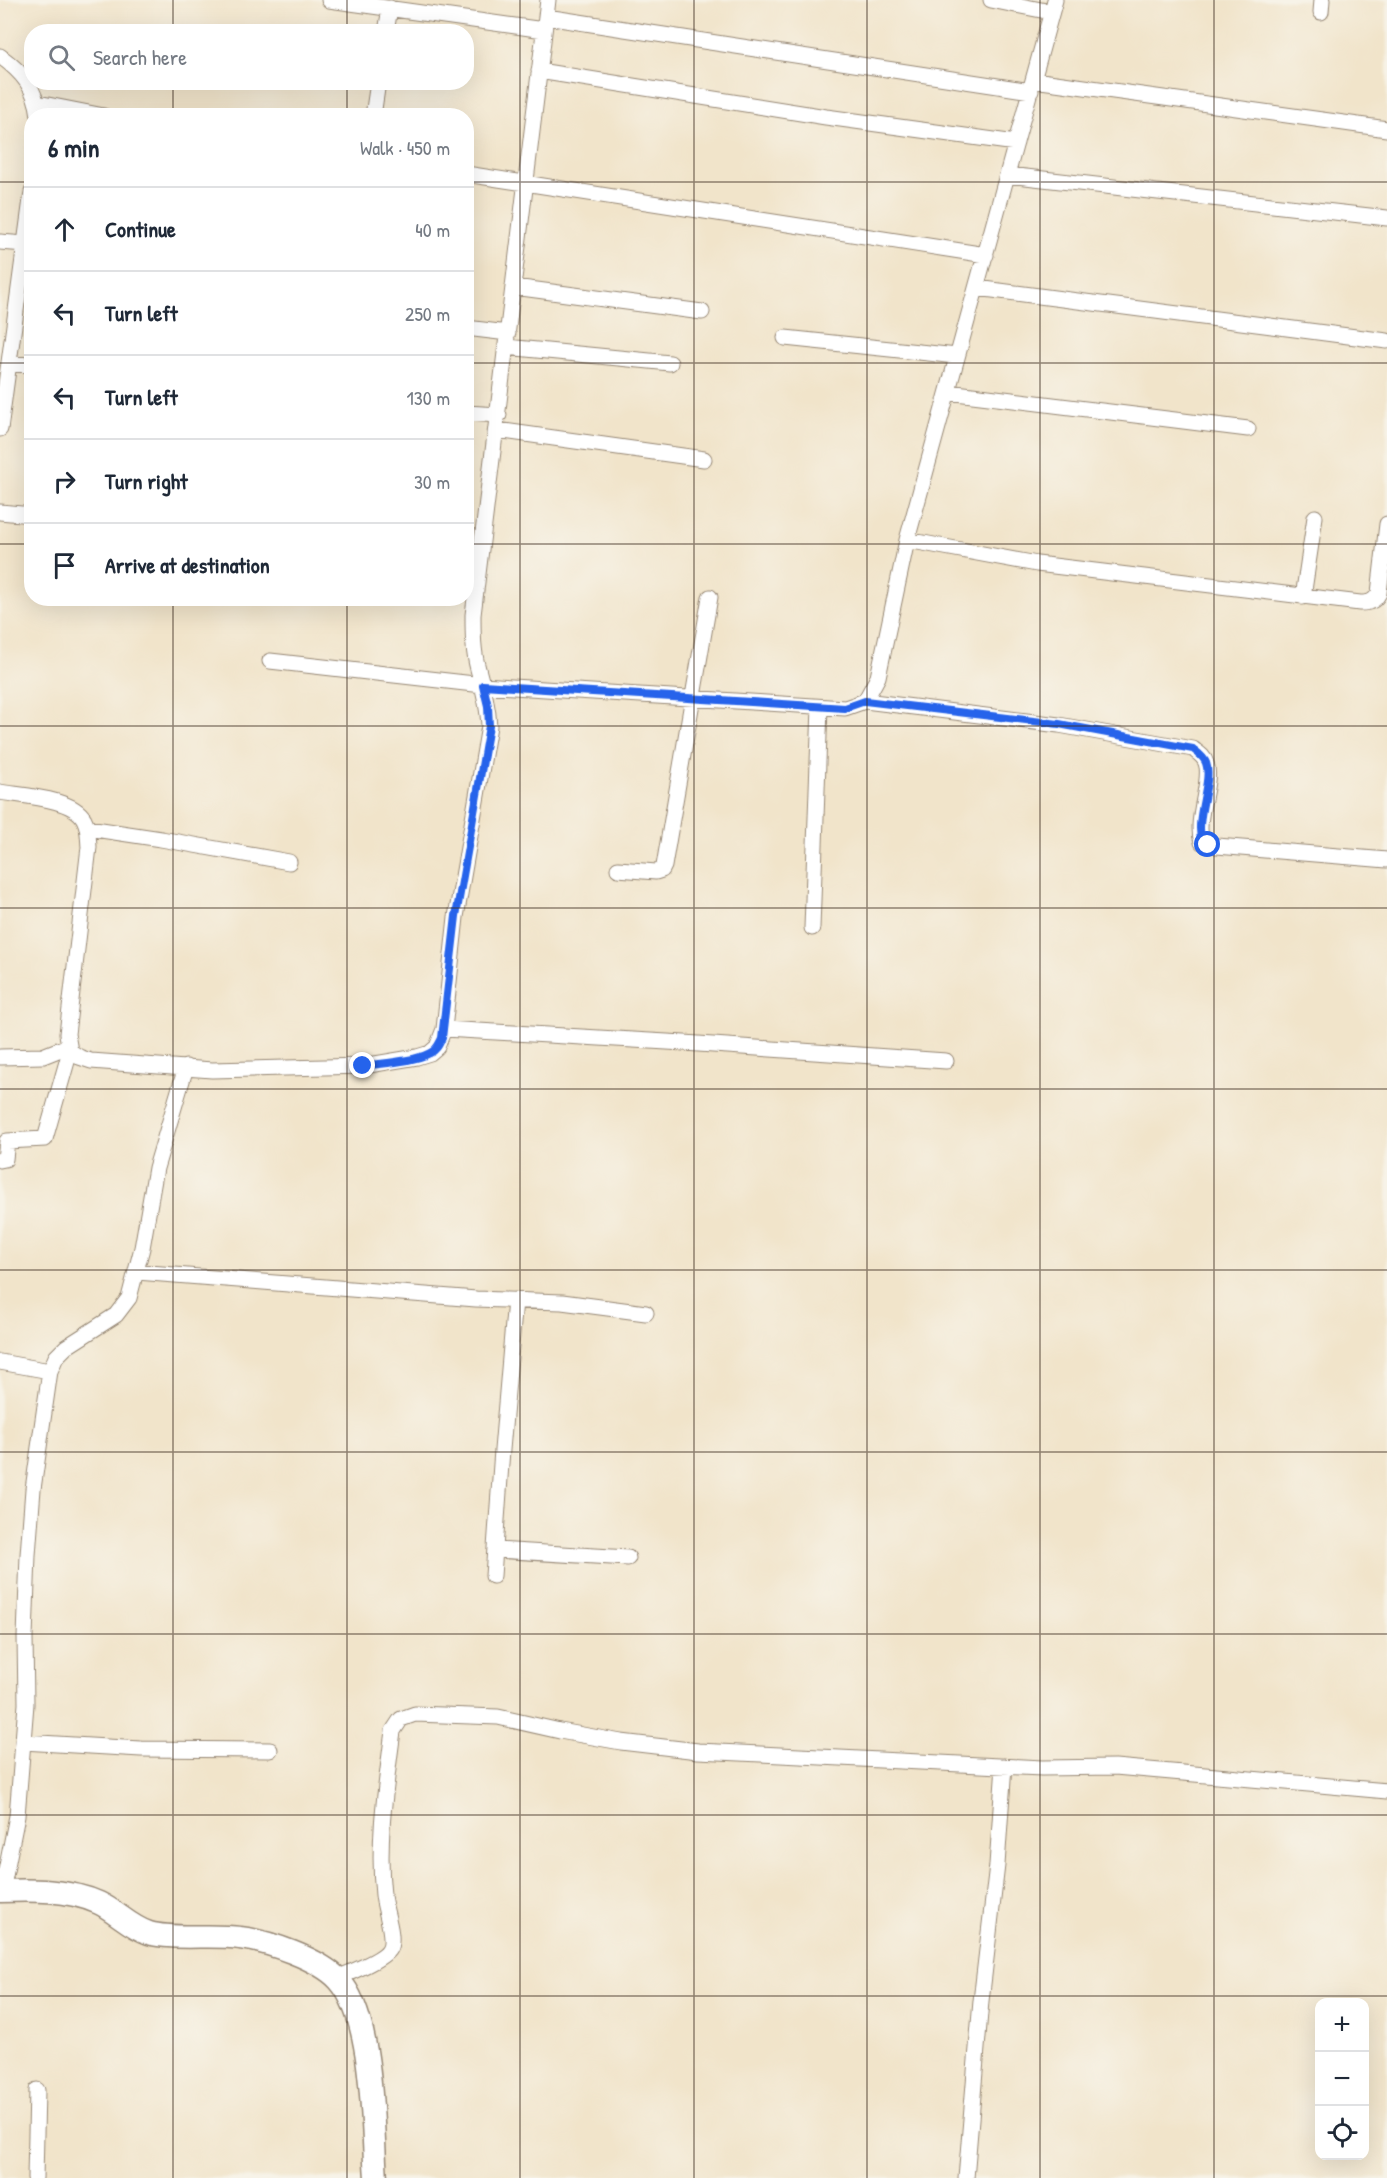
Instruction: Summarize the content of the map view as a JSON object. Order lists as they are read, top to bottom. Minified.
{"page":{"search":"Search here","heading":["6 min","Walk · 450 m"],"list":[["Continue","40 m"],["Turn left","250 m"],["Turn left","130 m"],["Turn right","30 m"],"Arrive at destination"],"map_buttons":["+","−"]}}
